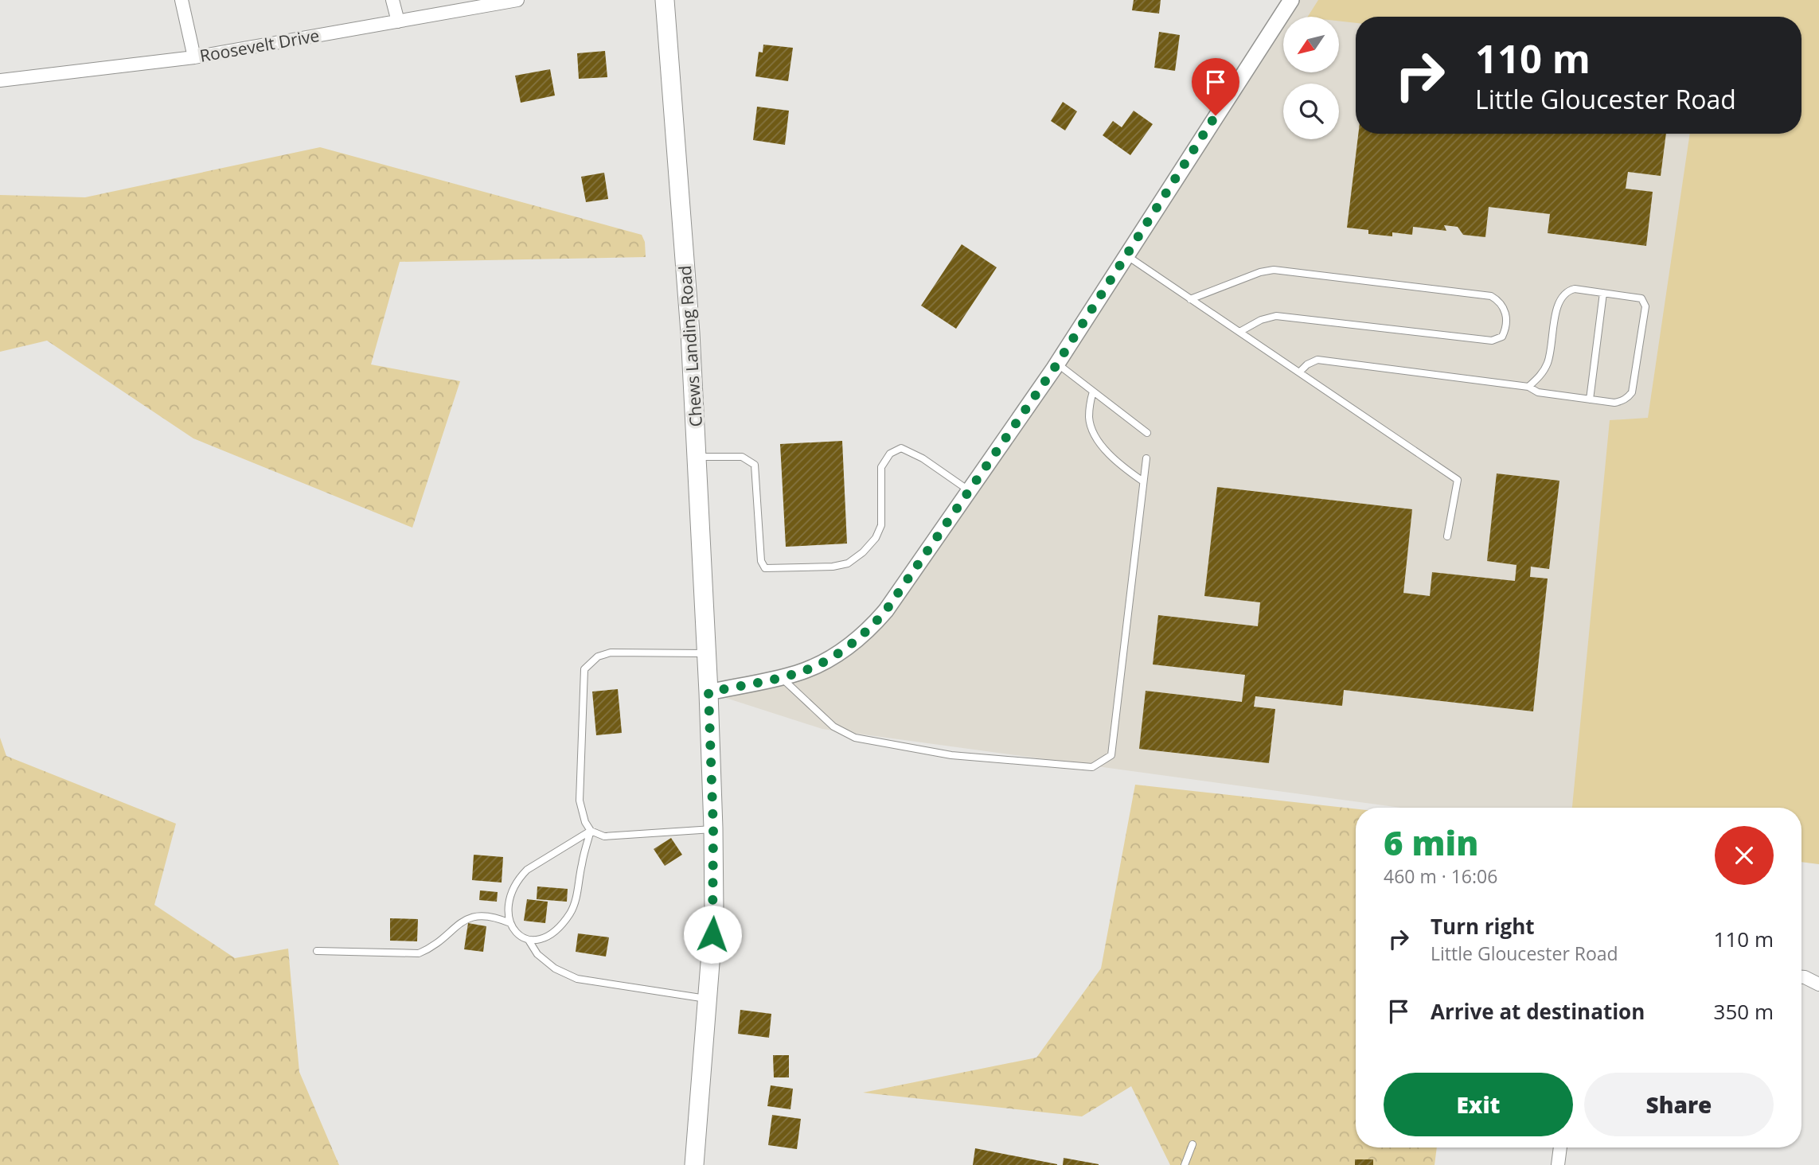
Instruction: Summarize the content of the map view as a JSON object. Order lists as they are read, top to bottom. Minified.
{"streets":{"main road":["Chews Landing Road"],"street":["Roosevelt Drive"]},"north":"bottom left","page":{"turn":["110 m","Little Gloucester Road"],"heading":["6 min","460 m · 16:06"],"list":[{"name":"Turn right","note":"Little Gloucester Road","value":"110 m"},{"name":"Arrive at destination","value":"350 m"}],"buttons":["Exit","Share"]}}
